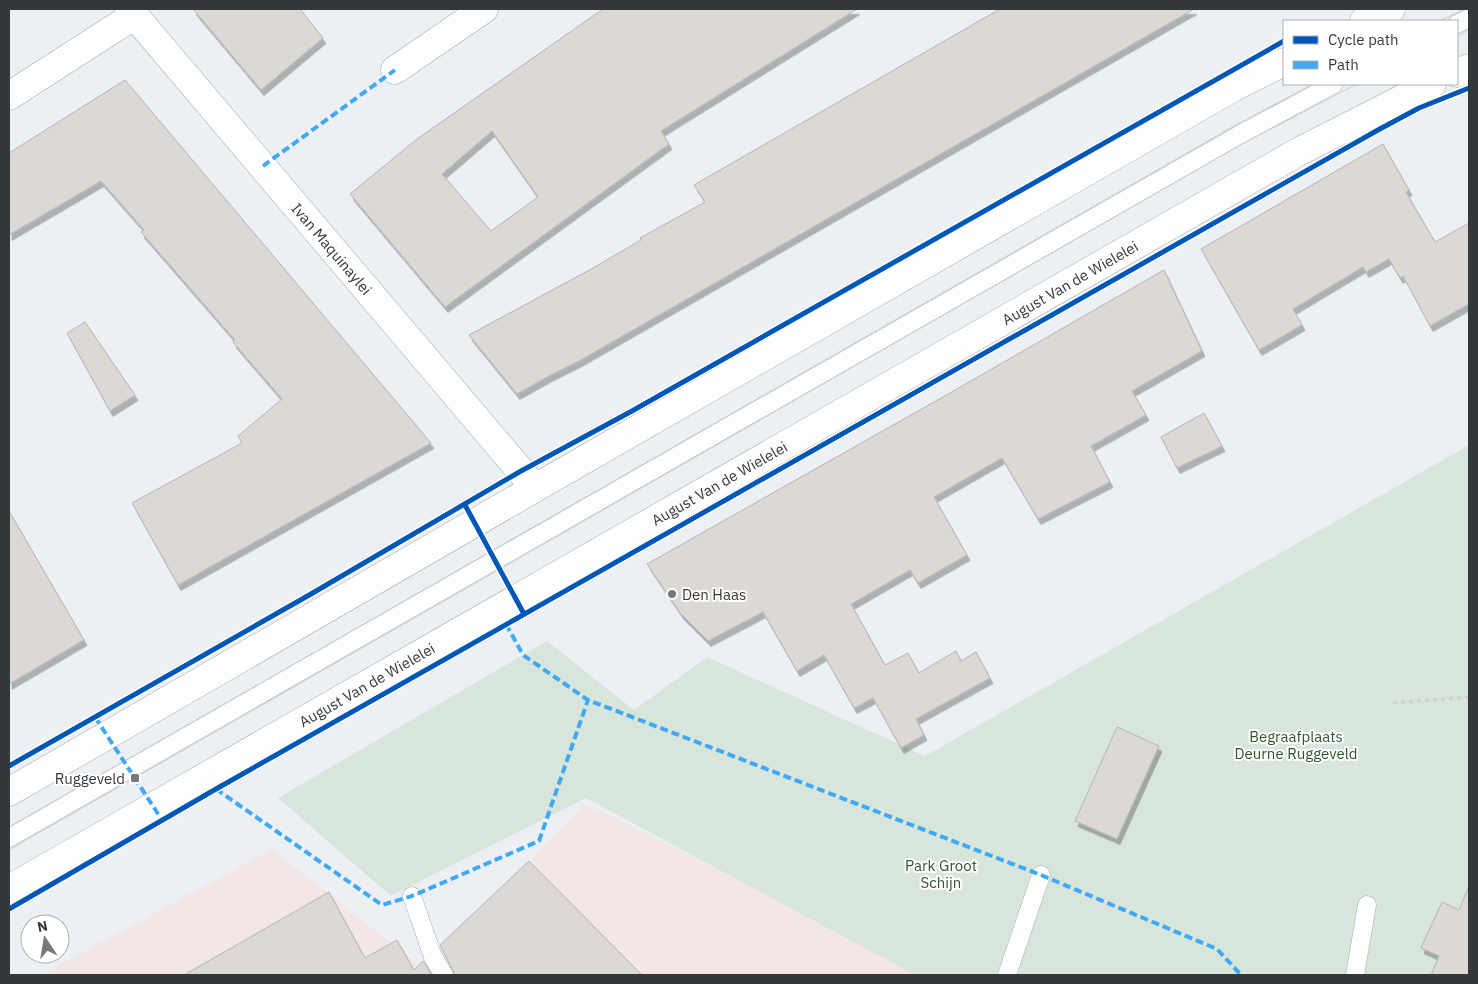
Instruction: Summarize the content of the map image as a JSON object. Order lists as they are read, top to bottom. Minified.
{"streets":{"main road":["Ivan Maquinaylei","August Van de Wielelei"]},"parks":["Begraafplaats Deurne Ruggeveld","Park Groot Schijn"],"places":{"other":["Den Haas"],"transit":["Ruggeveld"]},"legend":["Cycle path","Path"],"north":"top"}
